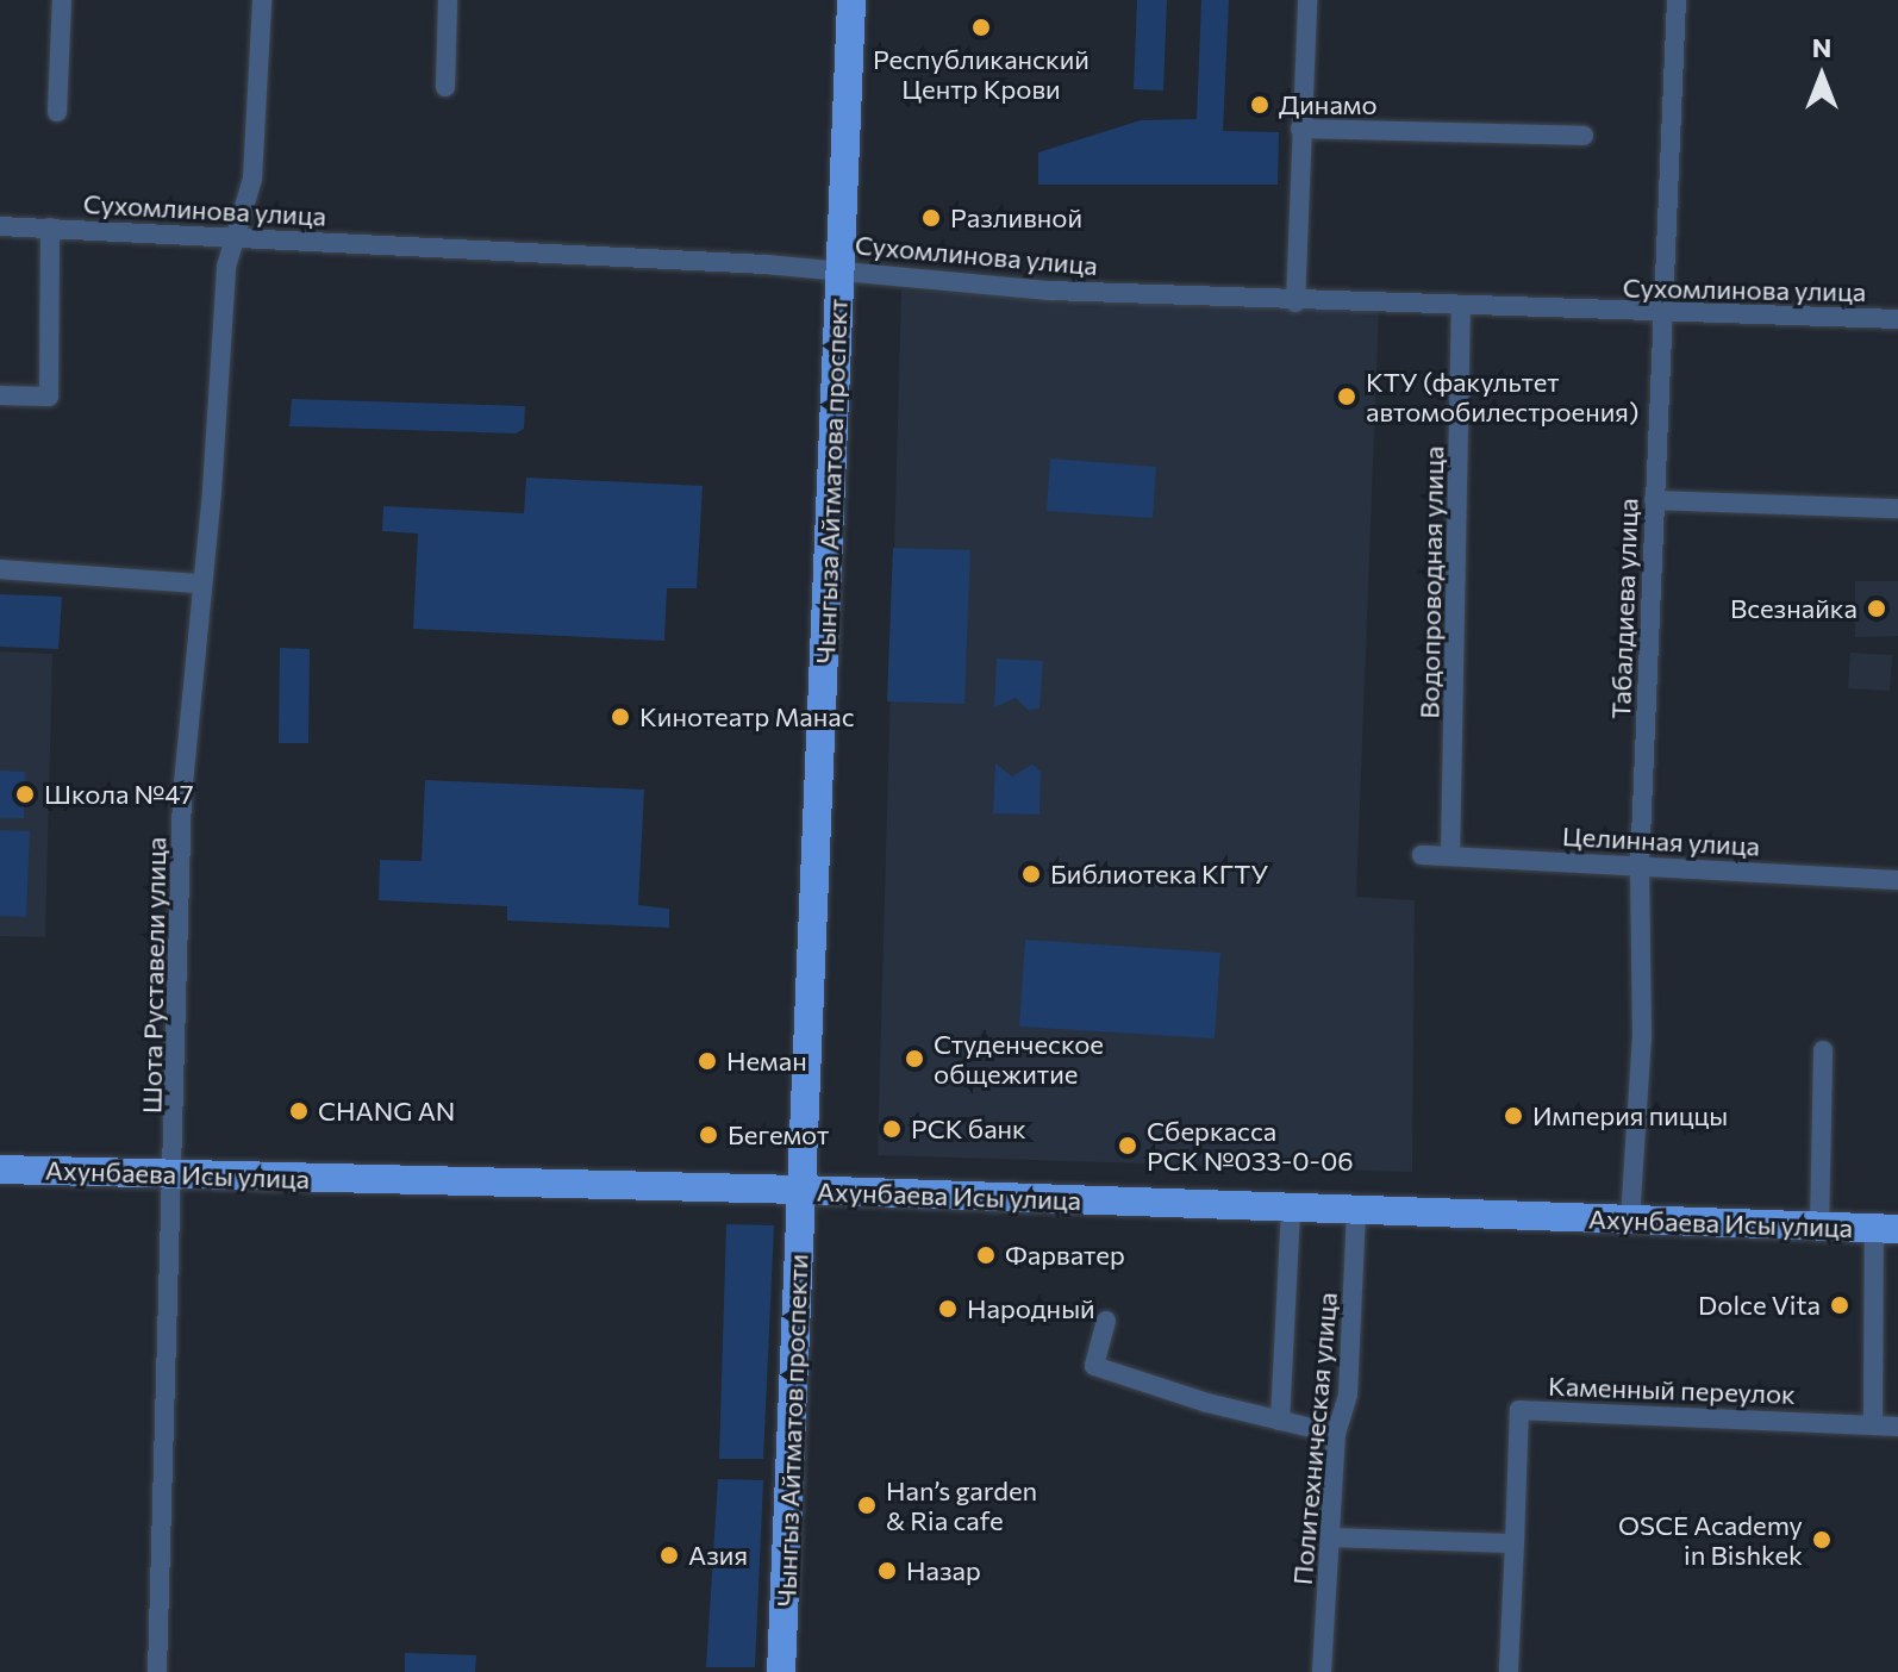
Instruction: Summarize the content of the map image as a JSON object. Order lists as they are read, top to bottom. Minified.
{"streets":{"main road":["Чынгыза Айтматова проспект","Ахунбаева Исы улица","Чынгыз Айтматов проспекти"],"street":["Сухомлинова улица","Водопроводная улица","Табалдиева улица","Целинная улица","Шота Руставели улица","Каменный переулок","Политехническая улица"]},"crossings":[["Сухомлинова улица","Чынгыза Айтматова проспект"],["Сухомлинова улица","Водопроводная улица"],["Сухомлинова улица","Табалдиева улица"],["Сухомлинова улица","Шота Руставели улица"],["Чынгыза Айтматова проспект","Ахунбаева Исы улица"],["Чынгыза Айтматова проспект","Чынгыз Айтматов проспекти"],["Водопроводная улица","Целинная улица"],["Табалдиева улица","Целинная улица"],["Табалдиева улица","Ахунбаева Исы улица"],["Шота Руставели улица","Ахунбаева Исы улица"],["Ахунбаева Исы улица","Чынгыз Айтматов проспекти"],["Ахунбаева Исы улица","Политехническая улица"]],"places":["Республиканский Центр Крови","Динамо","Разливной","КТУ (факультет автомобилестроения)","Всезнайка","Кинотеатр Манас","Школа №47","Библиотека КГТУ","Студенческое общежитие","Неман","CHANG AN","Империя пиццы","РСК банк","Бегемот","Сберкасса РСК №033-0-06","Фарватер","Dolce Vita","Народный","Han’s garden & Ria cafe","OSCE Academy in Bishkek","Азия","Назар"],"north":"top"}
